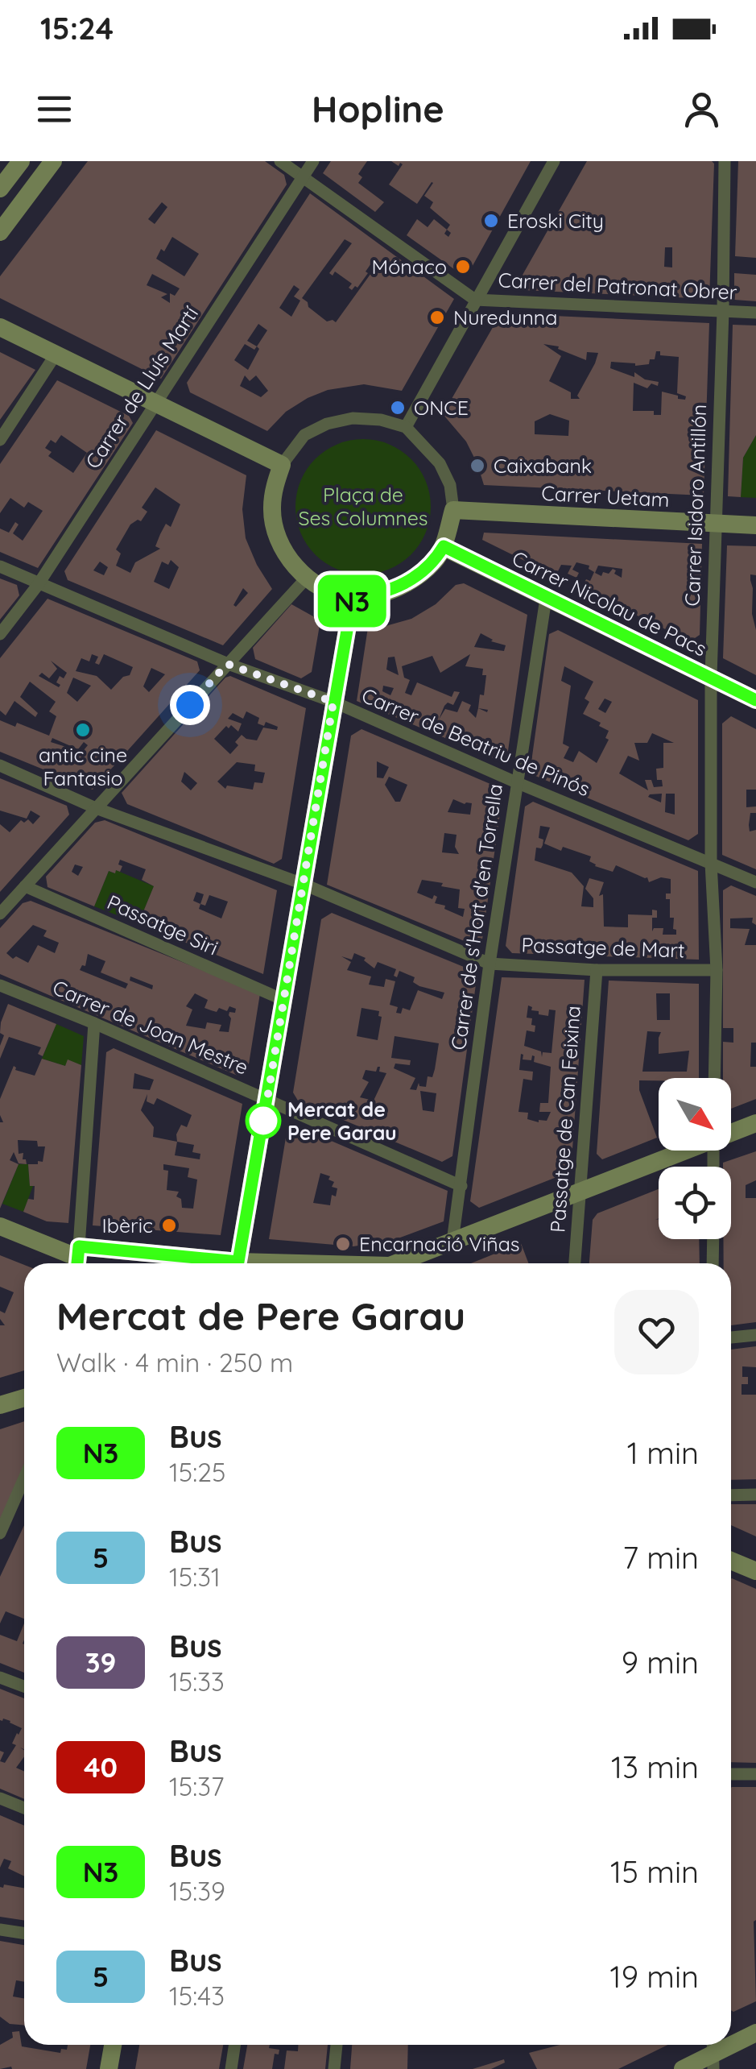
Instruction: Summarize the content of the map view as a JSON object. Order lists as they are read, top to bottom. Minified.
{"streets":{"street":["Carrer del Patronat Obrer","Carrer de Lluís Martí","Carrer Uetam","Carrer Isidoro Antillón","Carrer Nicolau de Pacs","Carrer de Beatriu de Pinós","Carrer de s'Hort d'en Torrella","Passatge Siri","Passatge de Mart","Carrer de Joan Mestre","Passatge de Can Feixina"]},"crossings":[["Carrer del Patronat Obrer","Carrer de Lluís Martí"],["Carrer del Patronat Obrer","Carrer Isidoro Antillón"],["Carrer de Lluís Martí","Carrer de Beatriu de Pinós"],["Carrer Uetam","Carrer Isidoro Antillón"],["Carrer Uetam","Carrer Nicolau de Pacs"],["Carrer Isidoro Antillón","Carrer Nicolau de Pacs"],["Carrer Isidoro Antillón","Carrer de Beatriu de Pinós"],["Carrer Isidoro Antillón","Passatge de Mart"],["Carrer Nicolau de Pacs","Carrer de s'Hort d'en Torrella"],["Carrer de Beatriu de Pinós","Carrer de s'Hort d'en Torrella"],["Carrer de s'Hort d'en Torrella","Passatge de Mart"],["Carrer de s'Hort d'en Torrella","Carrer de Joan Mestre"],["Passatge de Mart","Passatge de Can Feixina"]],"parks":["Plaça de Ses Columnes"],"places":["Eroski City","Mónaco","Nuredunna","ONCE","Caixabank","antic cine Fantasio","Mercat de Pere Garau","Ibèric","Encarnació Viñas"],"lines":["bus line N3"],"north":"bottom right","page":{"status":"15:24","header":"Hopline","on_map":"N3","heading":["Mercat de Pere Garau","Walk · 4 min · 250 m"],"list":[{"mark":"N3","name":"Bus","note":"15:25","value":"1 min"},{"mark":"5","name":"Bus","note":"15:31","value":"7 min"},{"mark":"39","name":"Bus","note":"15:33","value":"9 min"},{"mark":"40","name":"Bus","note":"15:37","value":"13 min"},{"mark":"N3","name":"Bus","note":"15:39","value":"15 min"},{"mark":"5","name":"Bus","note":"15:43","value":"19 min"}]}}
